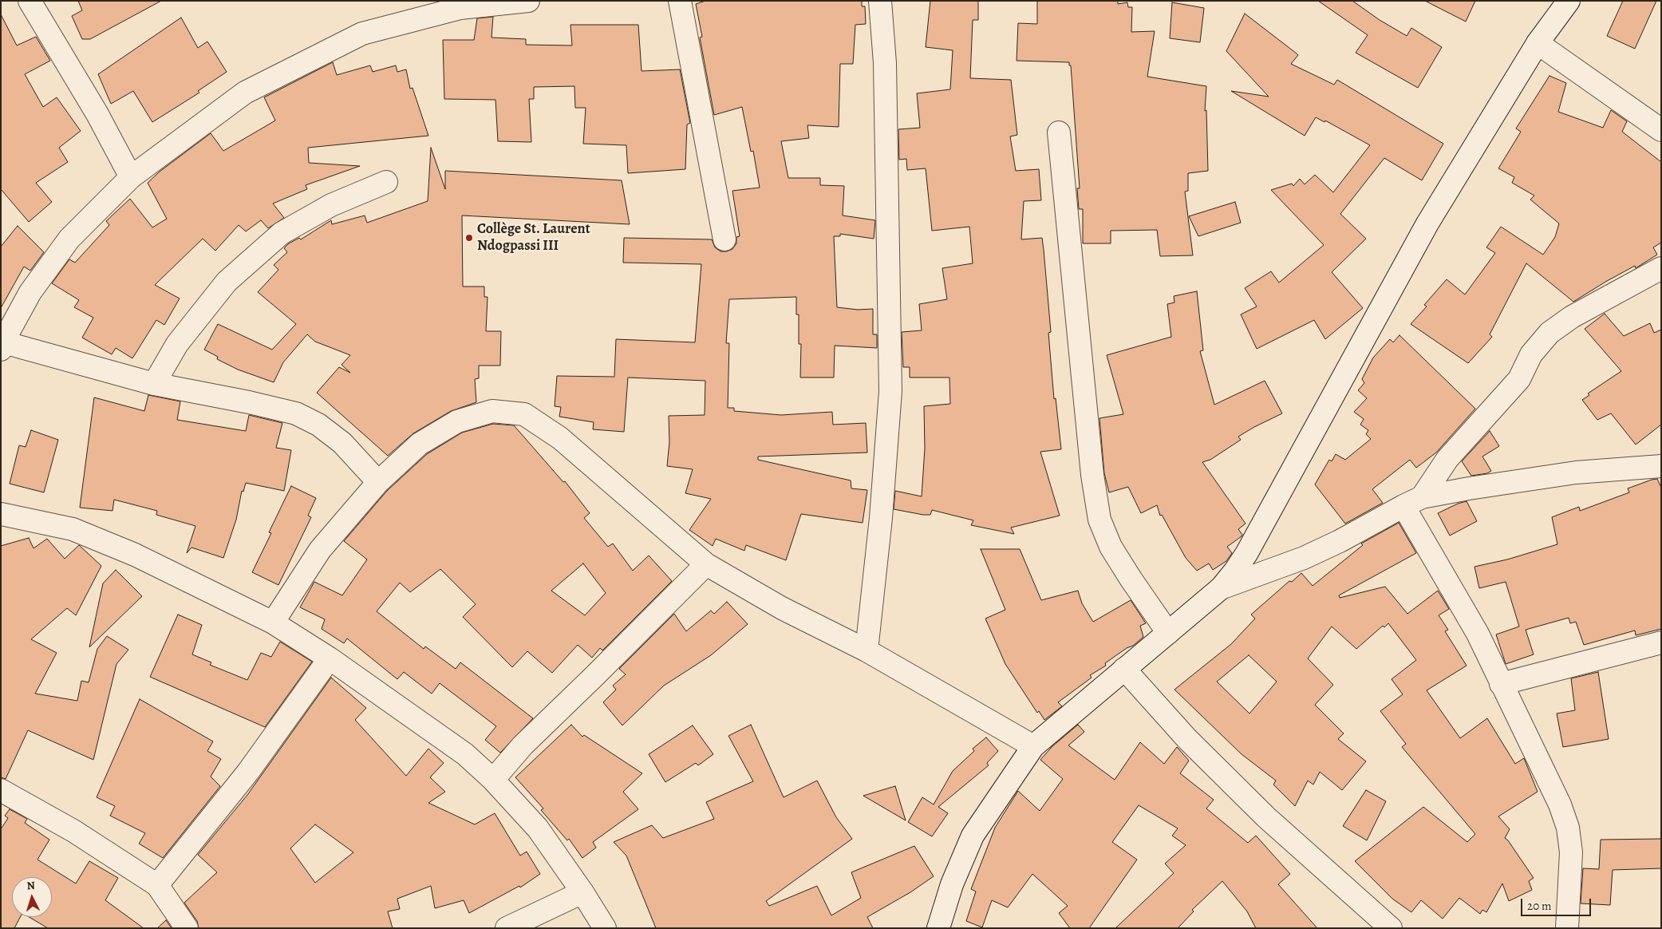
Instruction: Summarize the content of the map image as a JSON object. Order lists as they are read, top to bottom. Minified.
{"places":["Collège St. Laurent Ndogpassi III"],"scale_bar":"20 m","north":"top"}
